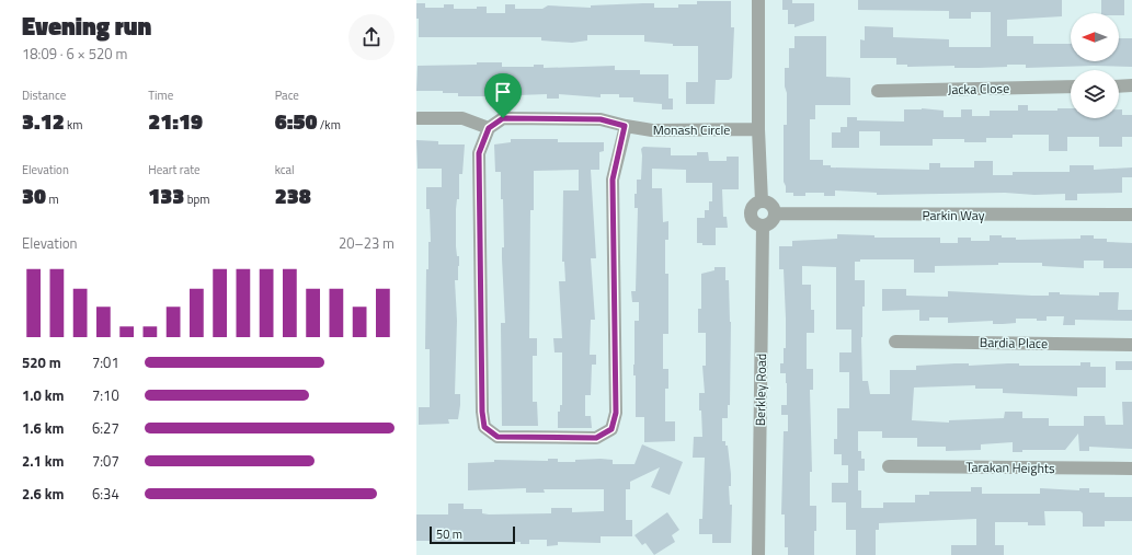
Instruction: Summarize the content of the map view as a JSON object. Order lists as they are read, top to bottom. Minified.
{"streets":{"street":["Jacka Close","Monash Circle","Parkin Way","Bardia Place","Berkley Road","Tarakan Heights"]},"crossings":[["Parkin Way","Berkley Road"]],"scale_bar":"50 m","north":"left","page":{"heading":["Evening run","18:09 · 6 × 520 m"],"stats":[["Distance","3.12 km"],["Time","21:19"],["Pace","6:50 /km"],["Elevation","30 m"],["Heart rate","133 bpm"],["kcal","238"]],"chart":["Elevation","20–23 m"],"list":[{"name":"520 m","note":"7:01"},{"name":"1.0 km","note":"7:10"},{"name":"1.6 km","note":"6:27"},{"name":"2.1 km","note":"7:07"},{"name":"2.6 km","note":"6:34"}],"scale":"50 m"}}
